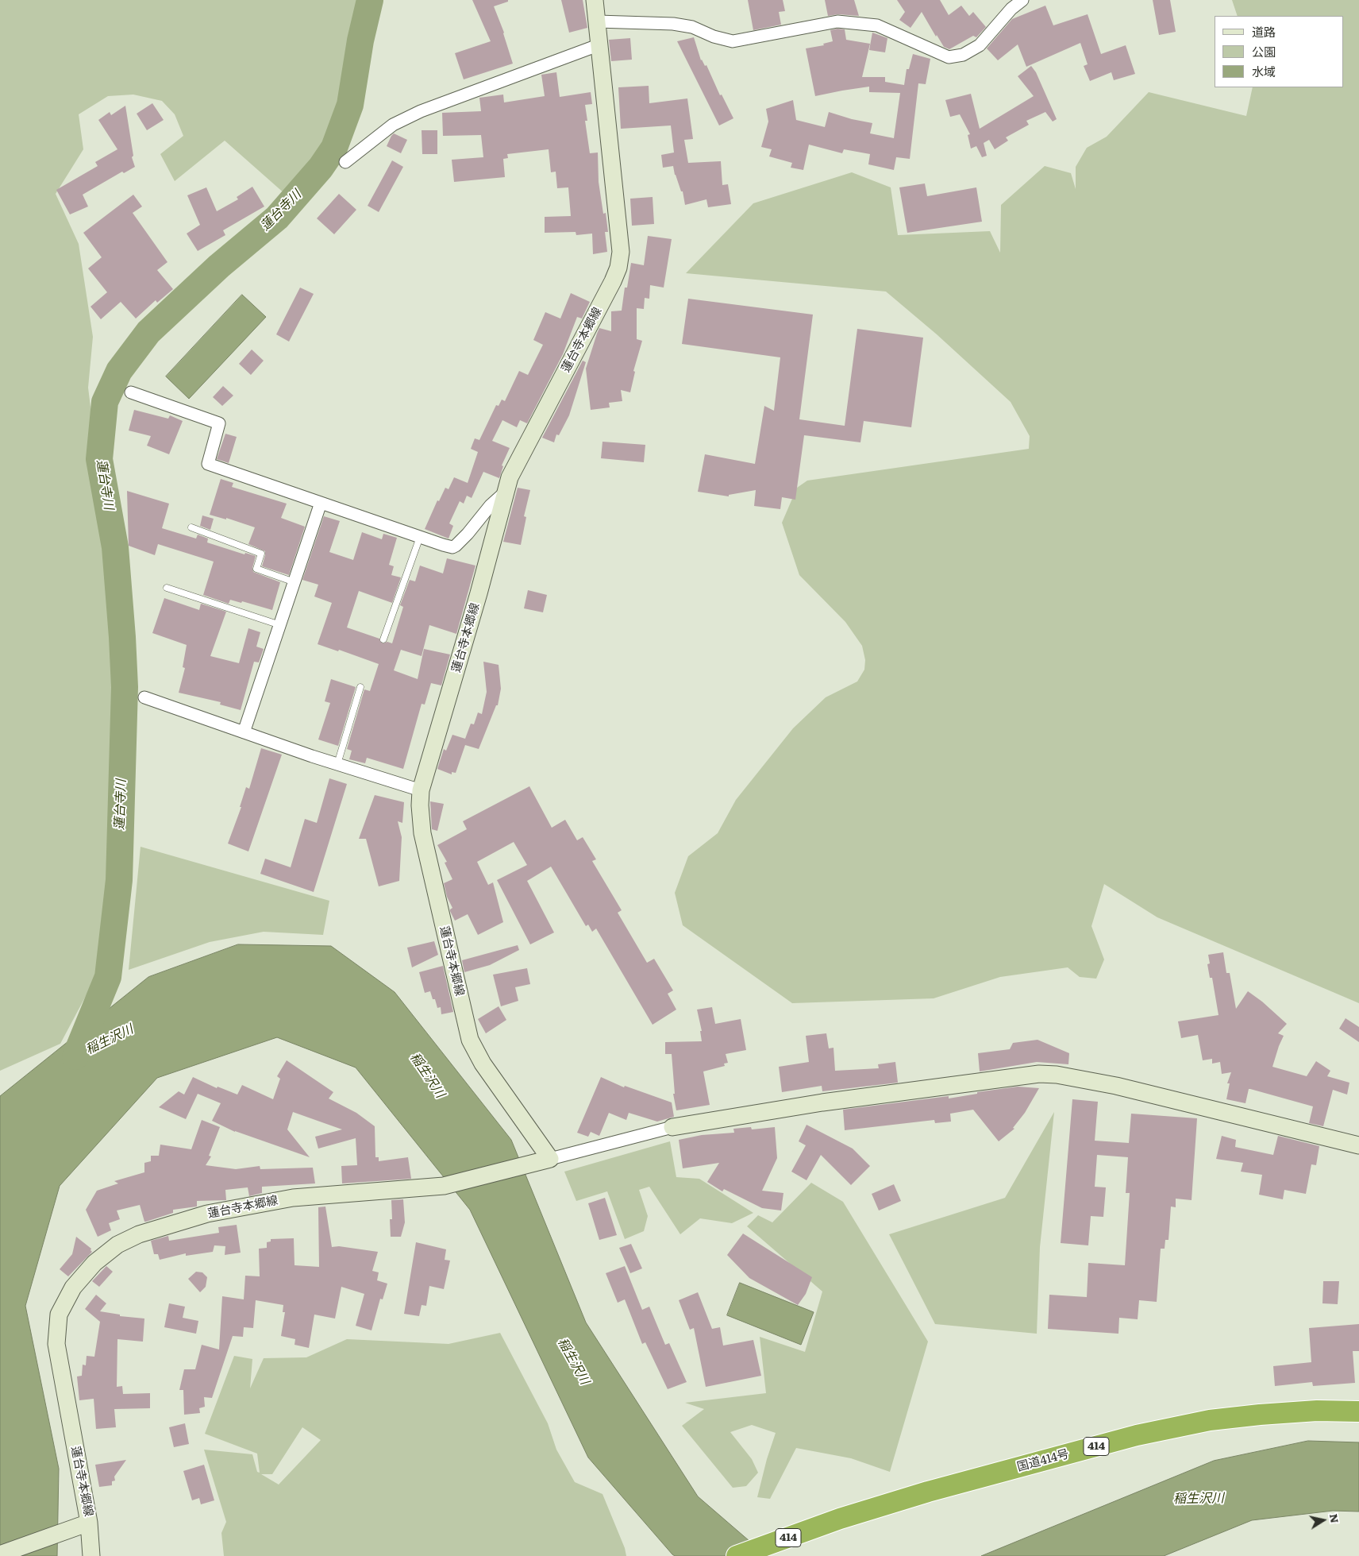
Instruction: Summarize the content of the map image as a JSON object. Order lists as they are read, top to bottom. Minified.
{"streets":{"highway":["414","国道414号"],"main road":["蓮台寺本郷線"]},"water":["蓮台寺川","稲生沢川"],"legend":["道路","公園","水域"],"north":"right"}
